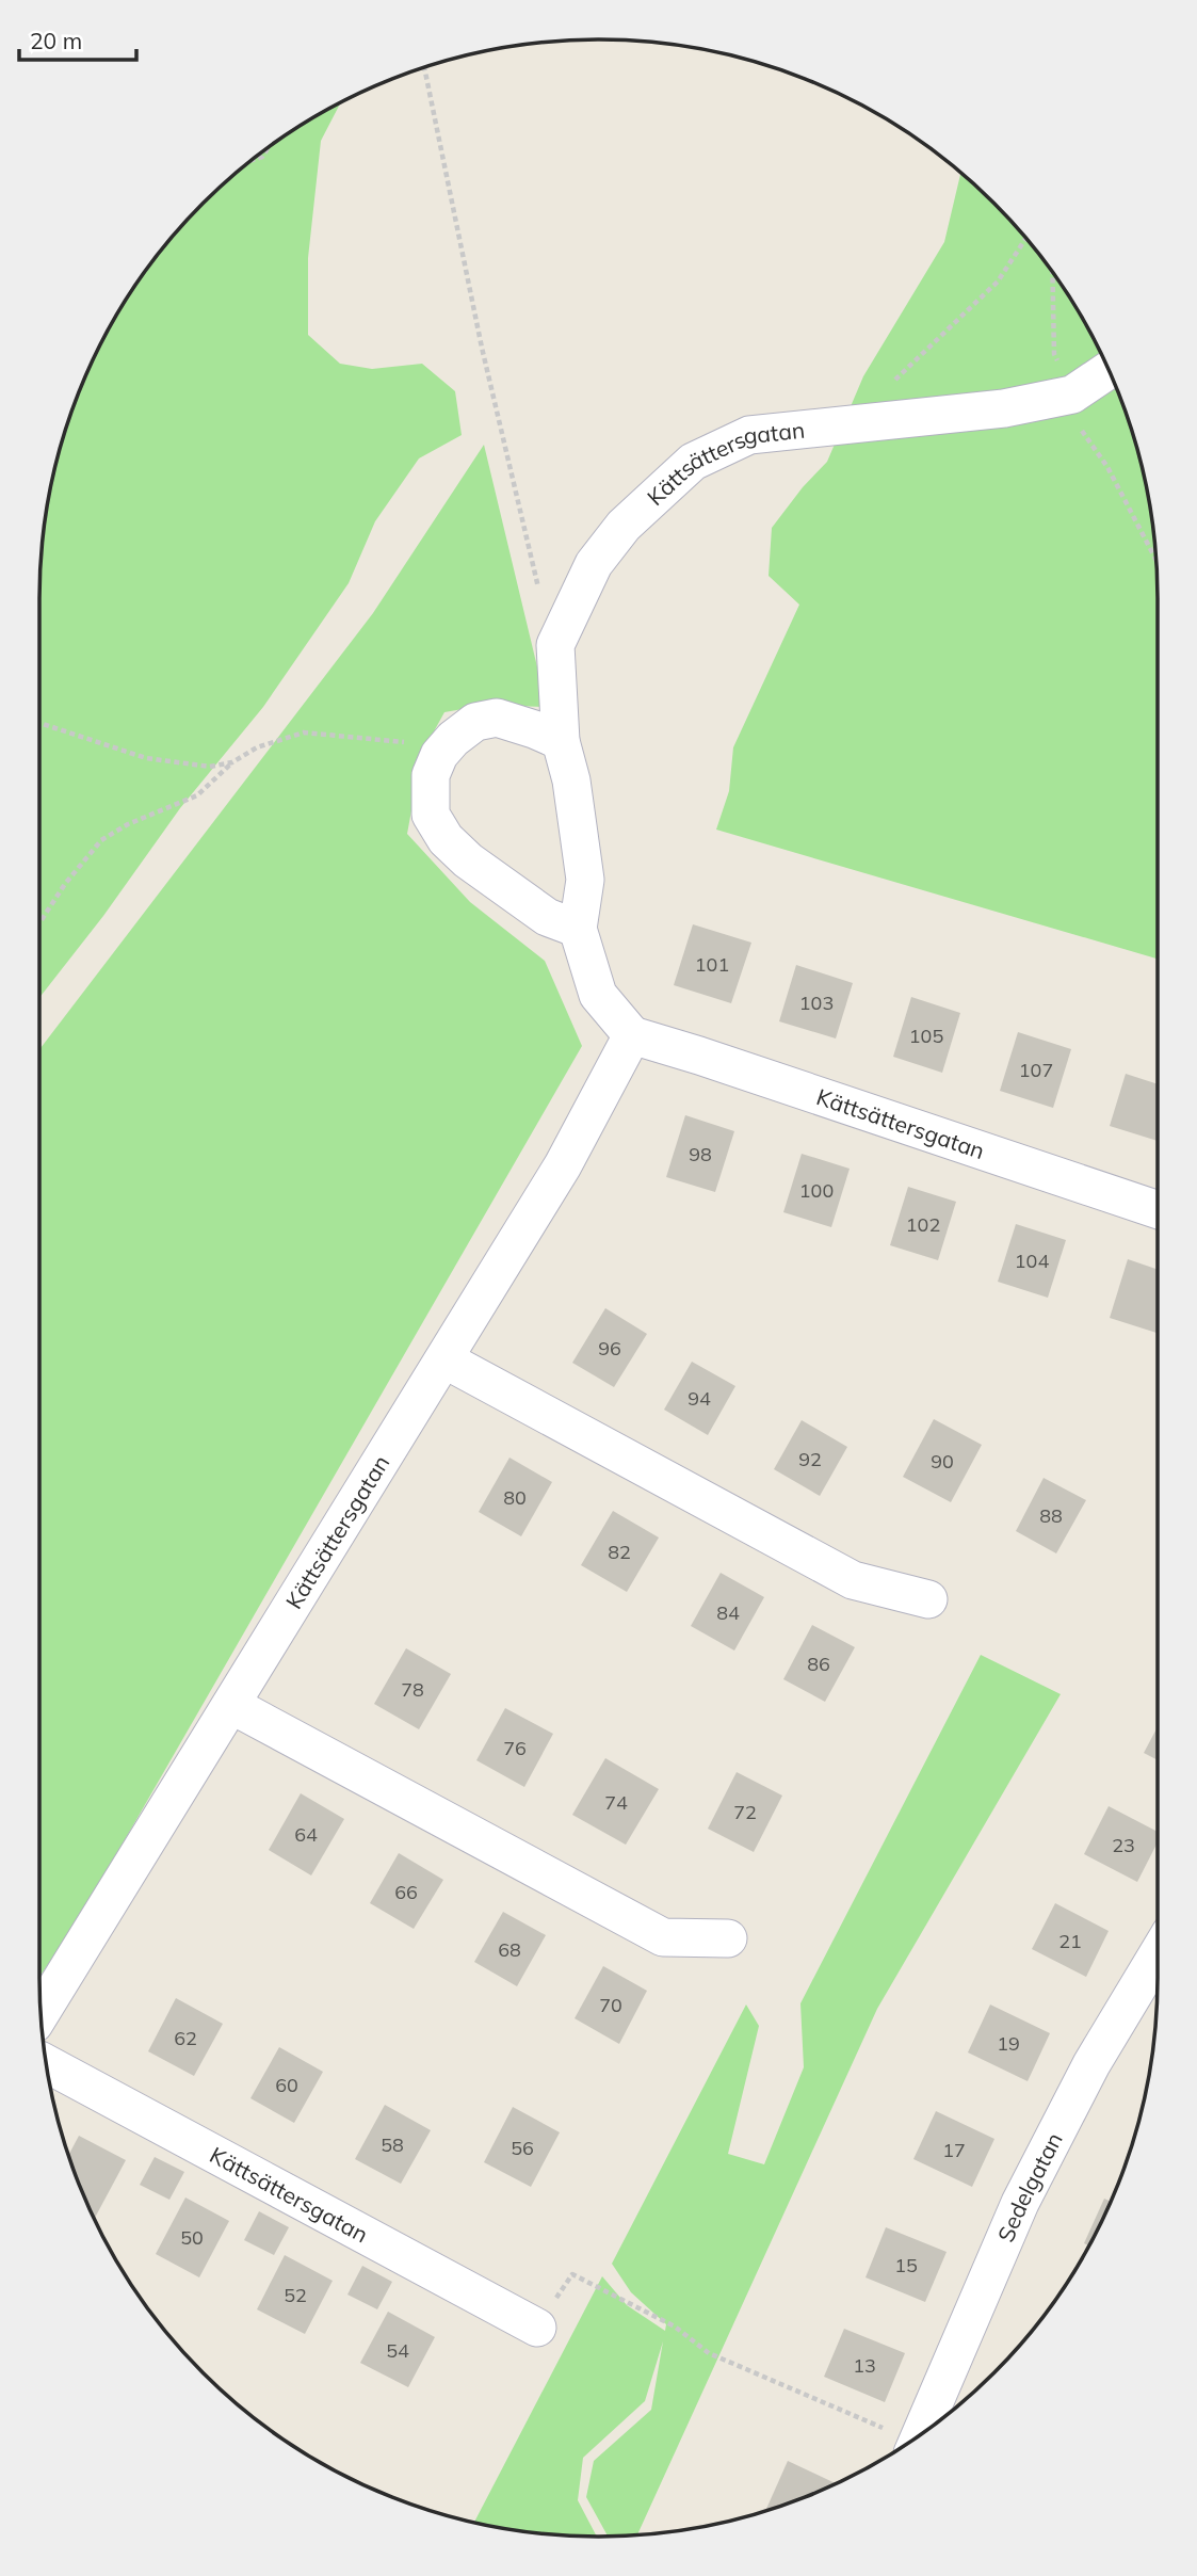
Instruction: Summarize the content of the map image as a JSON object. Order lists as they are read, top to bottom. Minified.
{"streets":{"street":["Kättsättersgatan","Sedelgatan"]},"house_numbers":["101","103","105","107","98","100","102","104","96","94","92","90","80","88","82","84","86","78","76","74","72","64","23","66","21","68","70","62","19","60","58","56","17","50","15","52","54","13"],"scale_bar":"20 m"}
